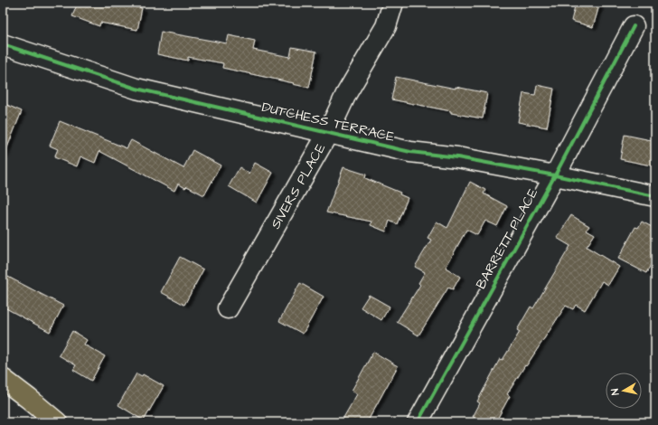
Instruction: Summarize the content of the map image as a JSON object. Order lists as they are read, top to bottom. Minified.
{"streets":{"street":["DUTCHESS TERRACE","SIVERS PLACE","BARRETT PLACE"]},"crossings":[["DUTCHESS TERRACE","SIVERS PLACE"],["DUTCHESS TERRACE","BARRETT PLACE"]],"north":"left"}
